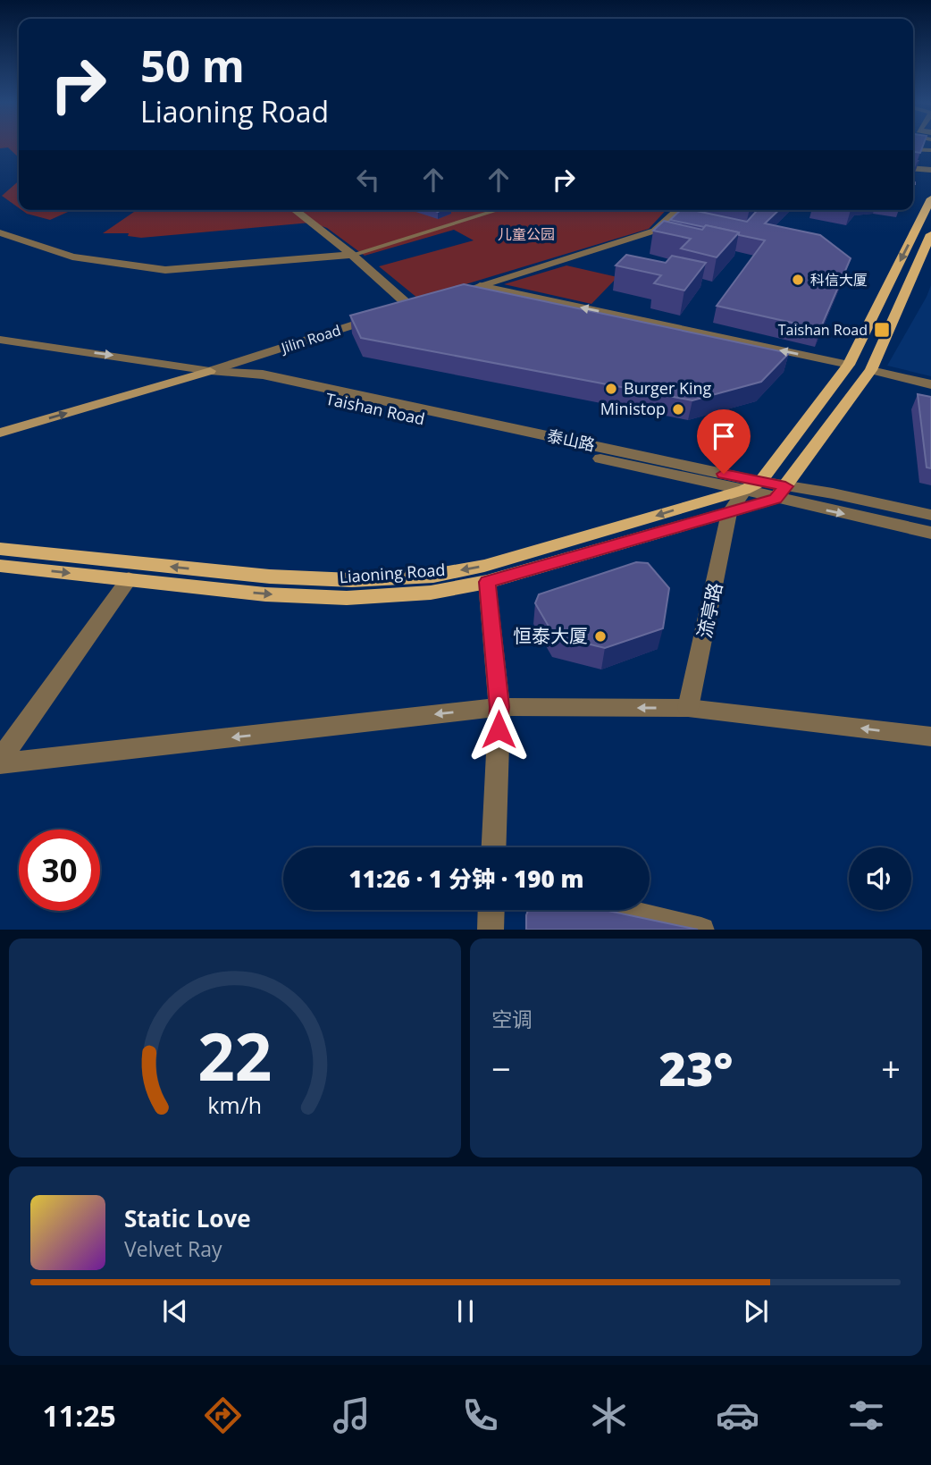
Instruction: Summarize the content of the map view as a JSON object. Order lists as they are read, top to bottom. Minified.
{"streets":{"main road":["Jilin Road","Liaoning Road"],"street":["Taishan Road","流亭路"]},"crossings":[["Jilin Road","Taishan Road"],["Taishan Road","Liaoning Road"],["Liaoning Road","流亭路"]],"one_way":["Jilin Road"],"parks":["儿童公园"],"places":{"other":["科信大厦","Burger King","Ministop","恒泰大厦"],"transit":["Taishan Road"]},"page":{"turn":["50 m","Liaoning Road"],"limit":"30","trip":"11:26 · 1 分钟 · 190 m","tile":"空调","heat":["−","23°","+"],"song":["Static Love","Velvet Ray"],"tabs":"11:25","gauge":["22","km/h"]}}
